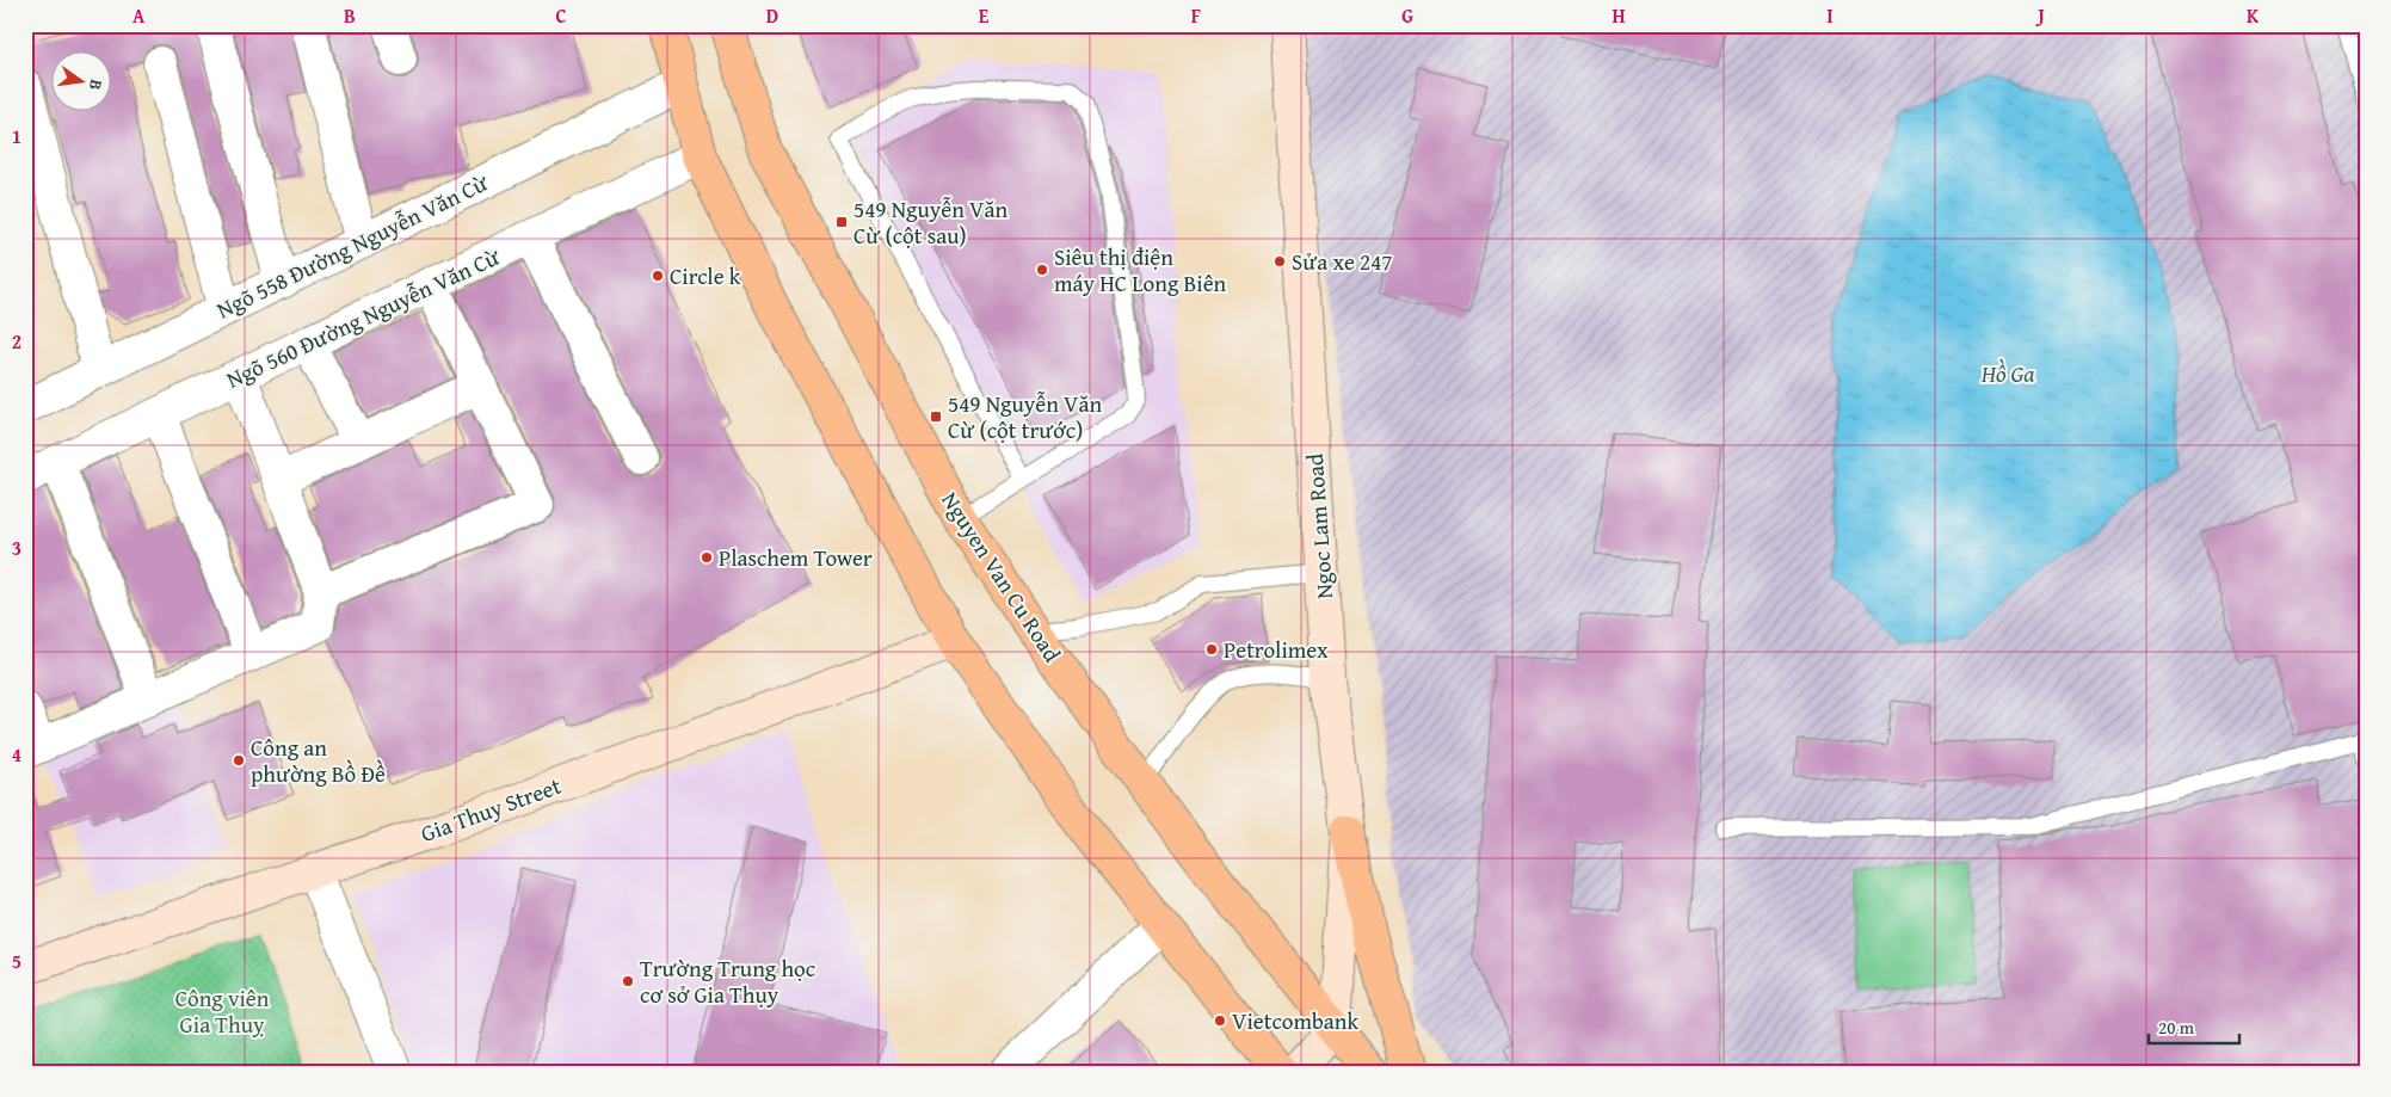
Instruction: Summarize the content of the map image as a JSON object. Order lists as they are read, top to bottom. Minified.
{"streets":{"main road":["Ngoc Lam Road","Nguyen Van Cu Road","Gia Thuy Street"],"street":["Ngõ 558 Đường Nguyễn Văn Cừ","Ngõ 560 Đường Nguyễn Văn Cừ"]},"crossings":[["Ngoc Lam Road","Nguyen Van Cu Road"]],"water":["Hồ Ga"],"parks":["Công viên Gia Thuỵ"],"places":{"transit":["549 Nguyễn Văn Cừ (cột sau)","549 Nguyễn Văn Cừ (cột trước)"],"other":["Sửa xe 247","Siêu thị điện máy HC Long Biên","Circle k","Plaschem Tower","Petrolimex","Công an phường Bồ Đề","Trường Trung học cơ sở Gia Thụy","Vietcombank"]},"scale_bar":"20 m","north":"right","grid":{"columns":["A","B","C","D","E","F","G","H","I","J","K"],"rows":["1","2","3","4","5"]}}
